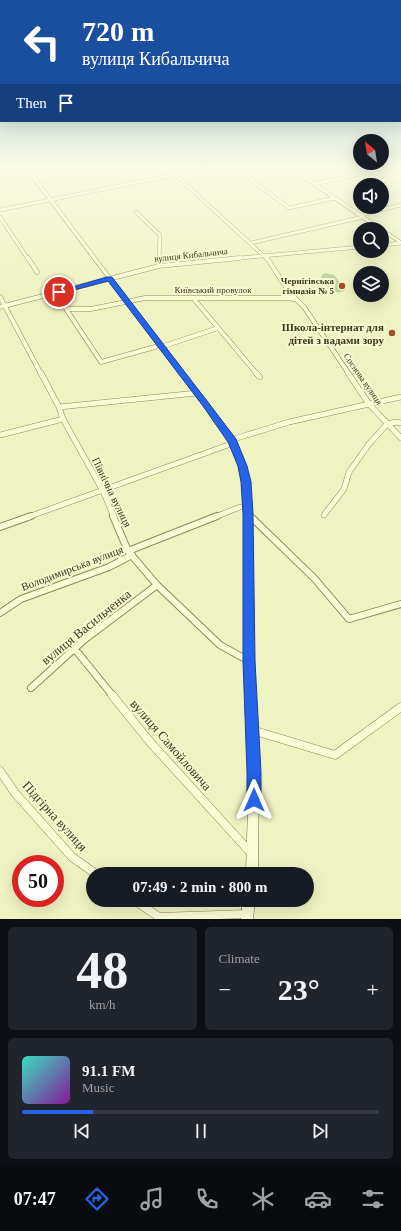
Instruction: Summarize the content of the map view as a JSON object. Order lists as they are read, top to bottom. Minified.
{"streets":{"street":["вулиця Кибальчича","Київський провулок","Соснова вулиця","Північна вулиця","Володимирська вулиця","вулиця Васильченка","вулиця Самойловича","Підгірна вулиця"]},"crossings":[["вулиця Кибальчича","Соснова вулиця"],["вулиця Кибальчича","Північна вулиця"],["Київський провулок","Соснова вулиця"],["Північна вулиця","Володимирська вулиця"],["Північна вулиця","вулиця Васильченка"],["вулиця Васильченка","вулиця Самойловича"]],"places":["Чернігівська гімназія № 5","Школа-інтернат для дітей з вадами зору"],"north":"top left","page":{"turn":["720 m","вулиця Кибальчича"],"then":"Then","limit":"50","trip":"07:49 · 2 min · 800 m","tile":[["48","km/h"],"Climate"],"heat":["−","23°","+"],"song":["91.1 FM","Music"],"tabs":"07:47"}}
